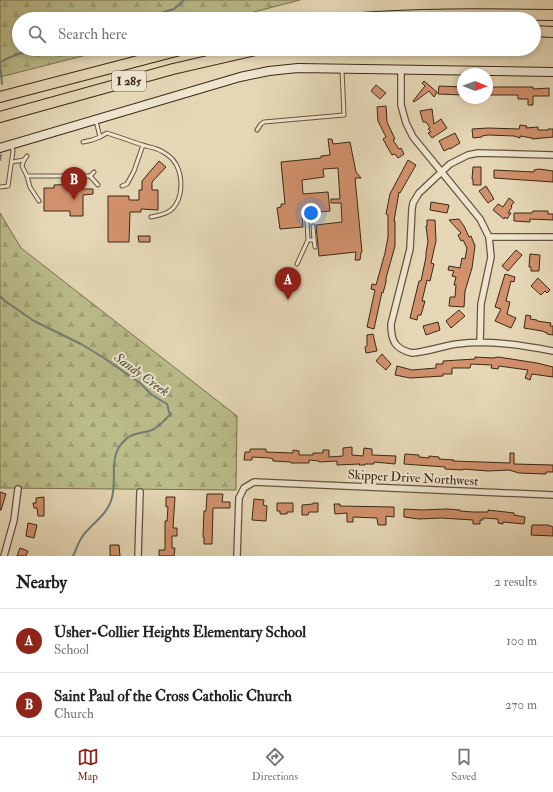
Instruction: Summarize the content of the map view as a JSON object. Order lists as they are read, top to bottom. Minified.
{"streets":{"highway":["I 285"],"street":["Skipper Drive Northwest"]},"water":["Sandy Creek"],"north":"right","page":{"search":"Search here","pins":["B","A"],"heading":["Nearby","2 results"],"list":[{"mark":"A","name":"Usher-Collier Heights Elementary School","note":"School","value":"100 m"},{"mark":"B","name":"Saint Paul of the Cross Catholic Church","note":"Church","value":"270 m"}],"nav":["Map","Directions","Saved"]}}
